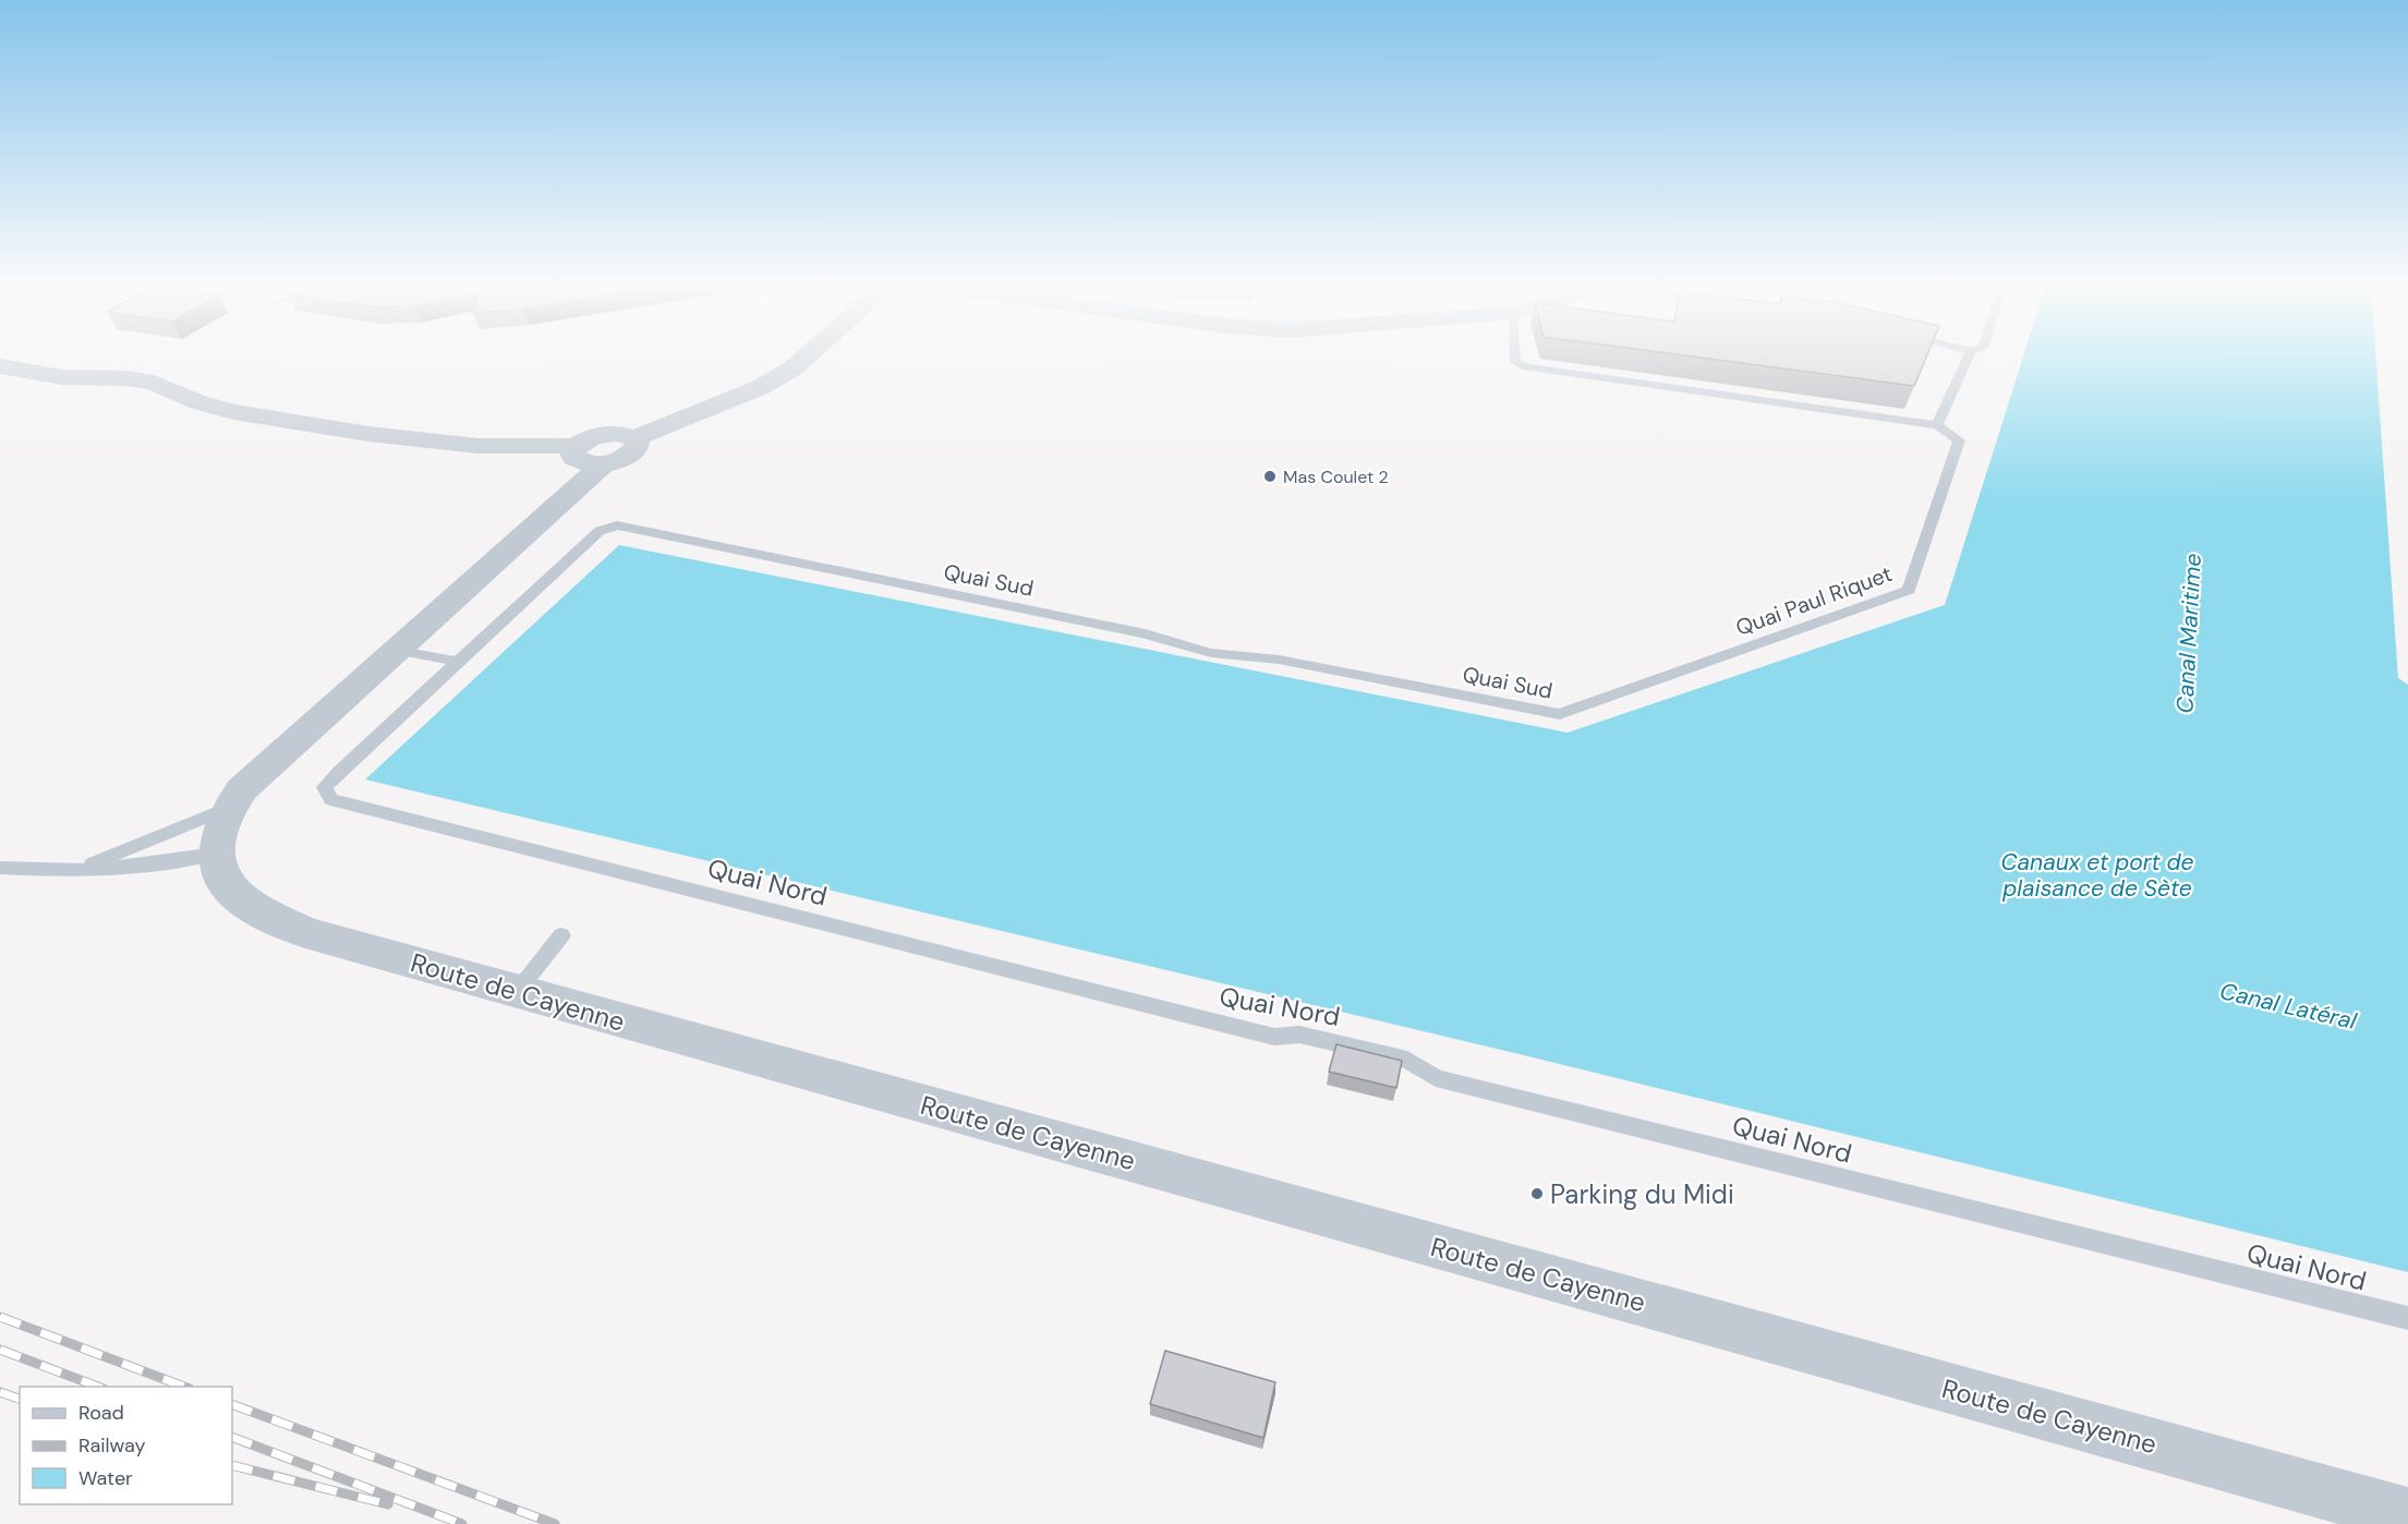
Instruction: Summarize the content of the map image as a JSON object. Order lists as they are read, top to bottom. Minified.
{"streets":{"street":["Route de Cayenne"],"lane":["Quai Sud","Quai Paul Riquet","Quai Nord"]},"crossings":[["Quai Sud","Quai Paul Riquet"],["Quai Sud","Quai Nord"]],"water":["Canal Maritime","Canaux et port de plaisance de Sète","Canal Latéral"],"places":["Mas Coulet 2","Parking du Midi"],"legend":["Road","Railway","Water"]}
